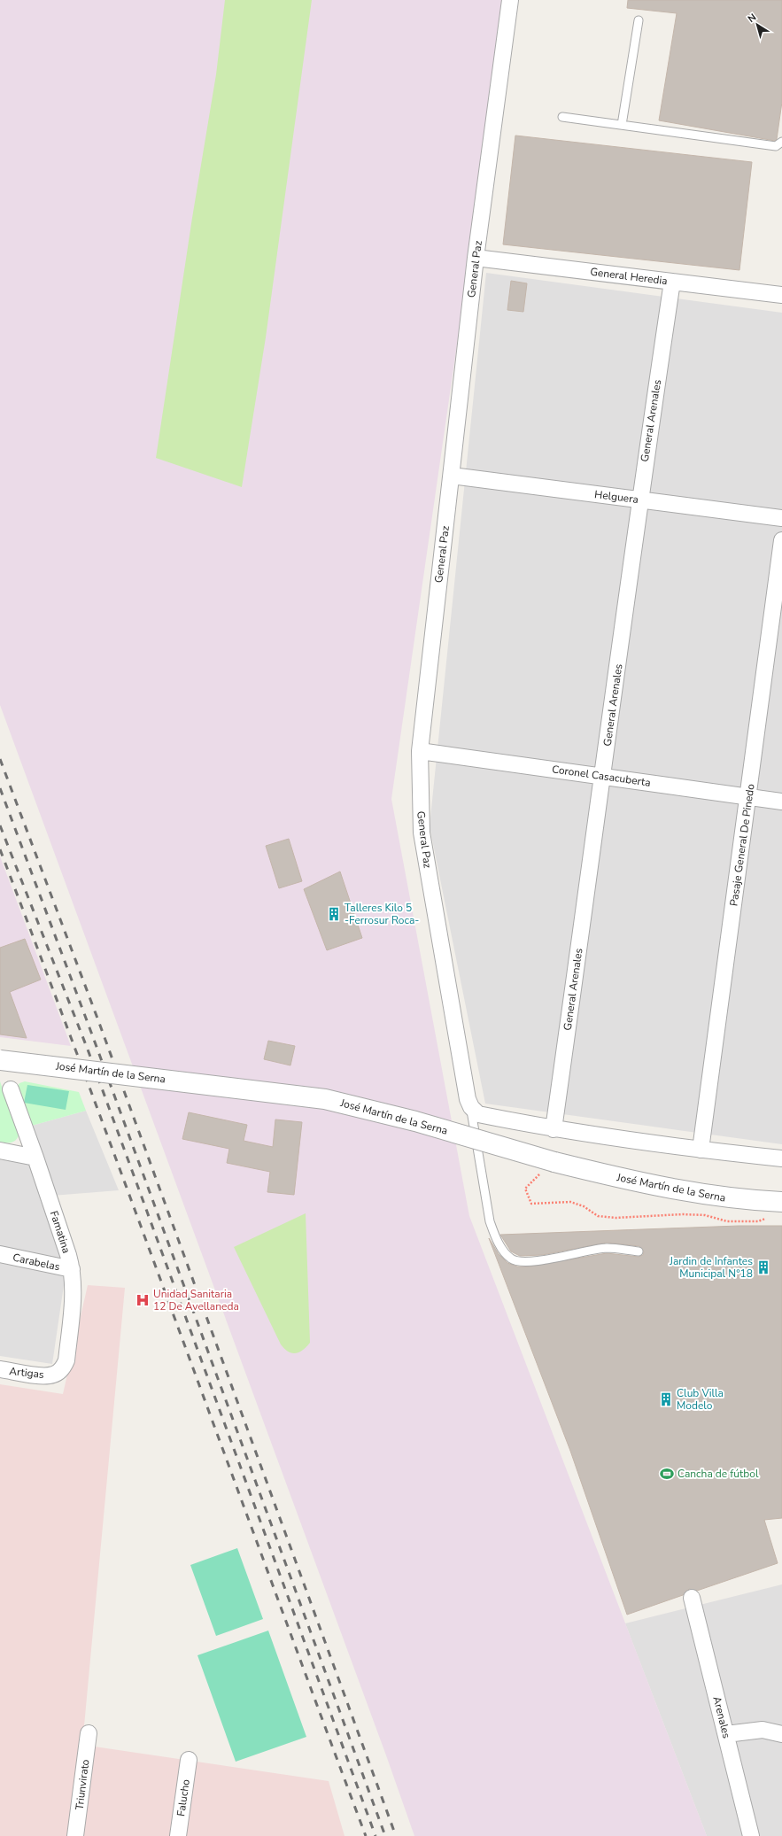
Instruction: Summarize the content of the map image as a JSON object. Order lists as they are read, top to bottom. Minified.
{"streets":{"street":["General Paz","General Heredia","General Arenales","Helguera","Coronel Casacuberta","Pasaje General De Pinedo","José Martín de la Serna","Famatina","Carabelas","Artigas","Arenales","Triunvirato","Falucho"]},"crossings":[["General Paz","General Heredia"],["General Paz","Helguera"],["General Paz","Coronel Casacuberta"],["General Heredia","General Arenales"],["General Arenales","Helguera"],["General Arenales","Coronel Casacuberta"],["Coronel Casacuberta","Pasaje General De Pinedo"],["Famatina","Carabelas"],["Famatina","Artigas"]],"places":{"building":["Talleres Kilo 5 -Ferrosur Roca-","Jardin de Infantes Municipal N°18","Club Villa Modelo"],"hospital":["Unidad Sanitaria 12 De Avellaneda"],"sports":["Cancha de fútbol"]},"north":"top left"}
